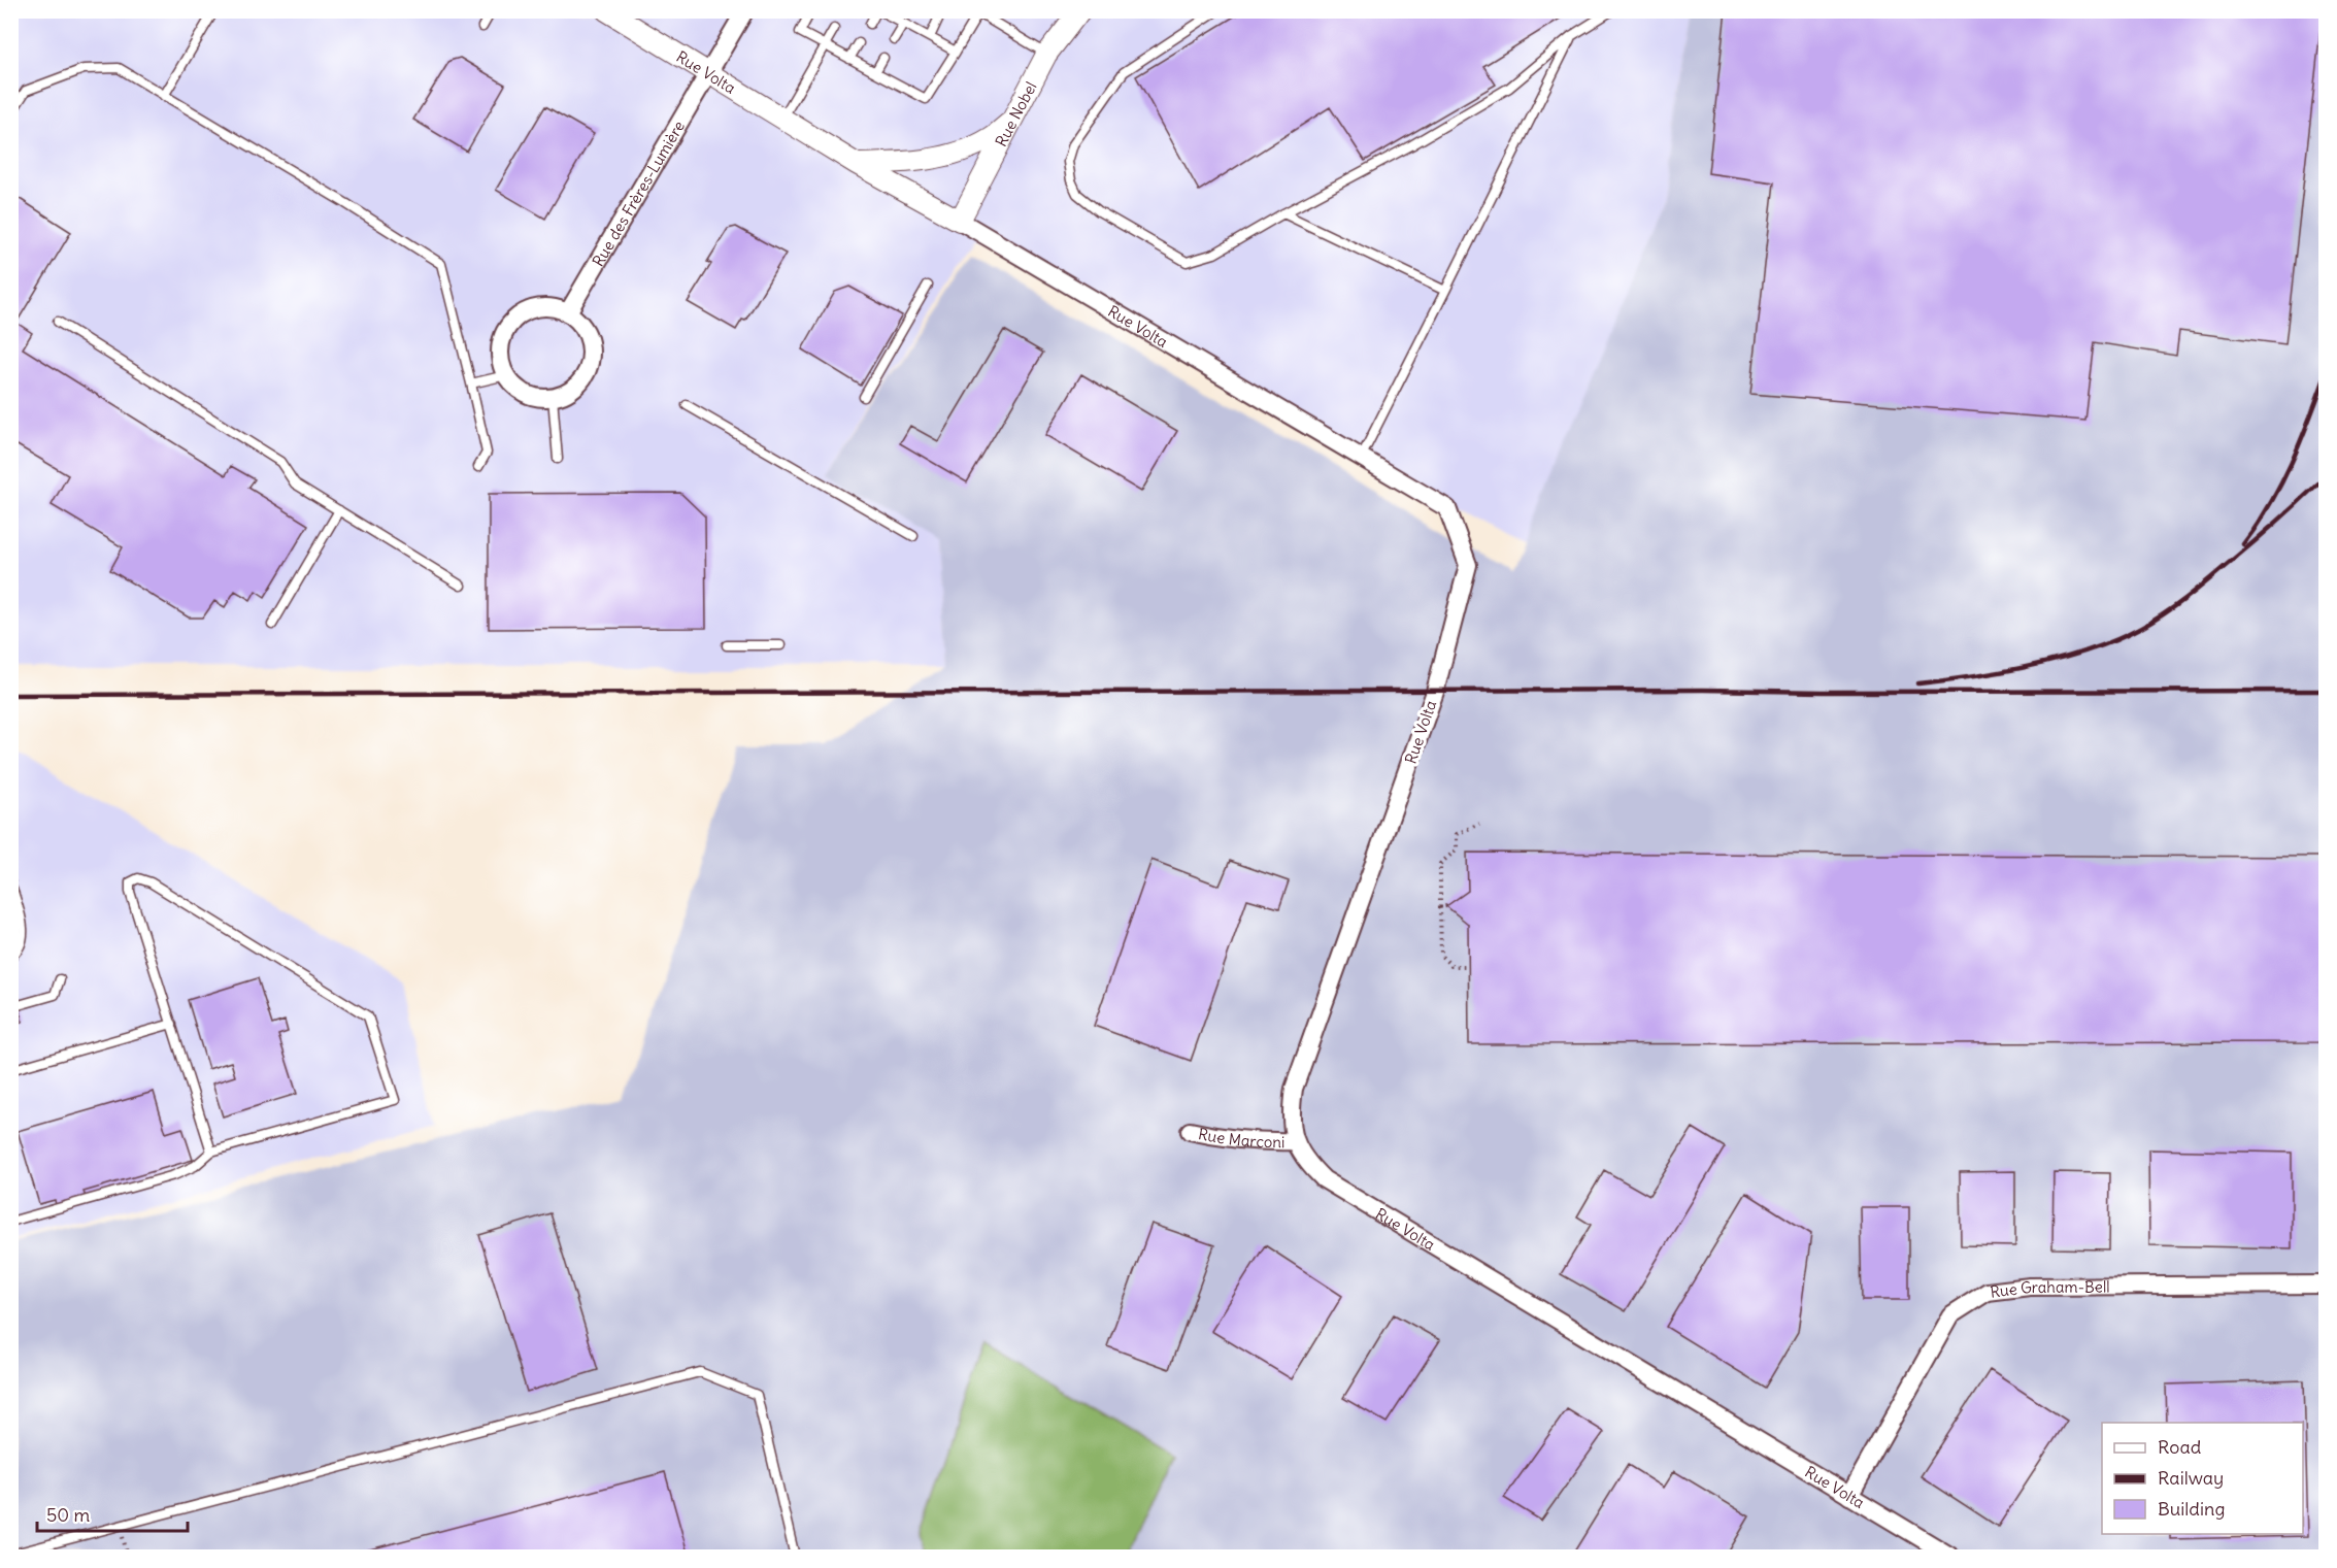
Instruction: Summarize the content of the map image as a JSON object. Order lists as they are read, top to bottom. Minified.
{"streets":{"street":["Rue Volta","Rue Nobel","Rue des Frères-Lumière","Rue Marconi","Rue Graham-Bell"]},"crossings":[["Rue Volta","Rue Nobel"],["Rue Volta","Rue des Frères-Lumière"],["Rue Volta","Rue Marconi"],["Rue Volta","Rue Graham-Bell"]],"legend":["Road","Railway","Building"],"scale_bar":"50 m"}
